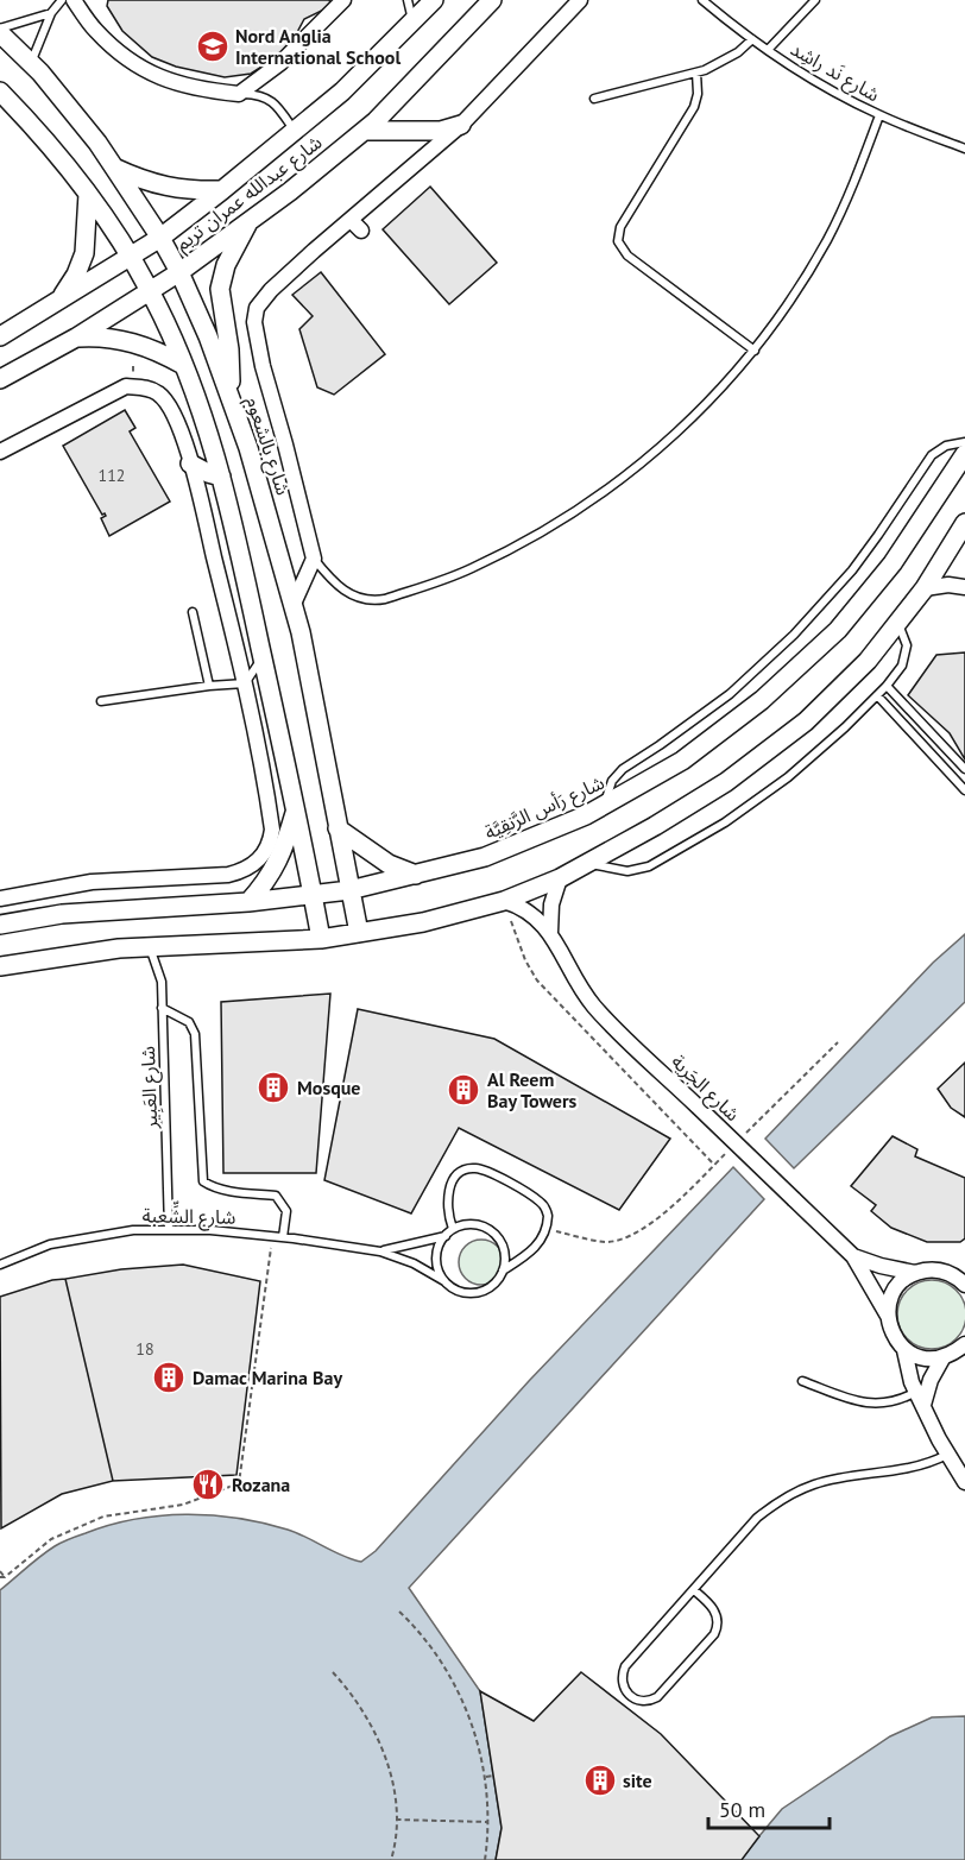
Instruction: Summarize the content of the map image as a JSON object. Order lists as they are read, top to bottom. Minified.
{"streets":{"street":["شارع عبدالله عمران تريم","شارع بالشعوم","شارع رَأس الرَّنقِيَّة","شارع الجَرية"],"lane":["شارع نَد راشِد","شارع العَبِير","شارع الشِّعبة"]},"crossings":[["شارع عبدالله عمران تريم","شارع بالشعوم"],["شارع بالشعوم","شارع رَأس الرَّنقِيَّة"],["شارع العَبِير","شارع الشِّعبة"]],"places":{"school or university":["Nord Anglia International School"],"building":["Mosque","Al Reem Bay Towers","Damac Marina Bay","site"],"restaurant":["Rozana"]},"house_numbers":["112","18"],"scale_bar":"50 m"}
